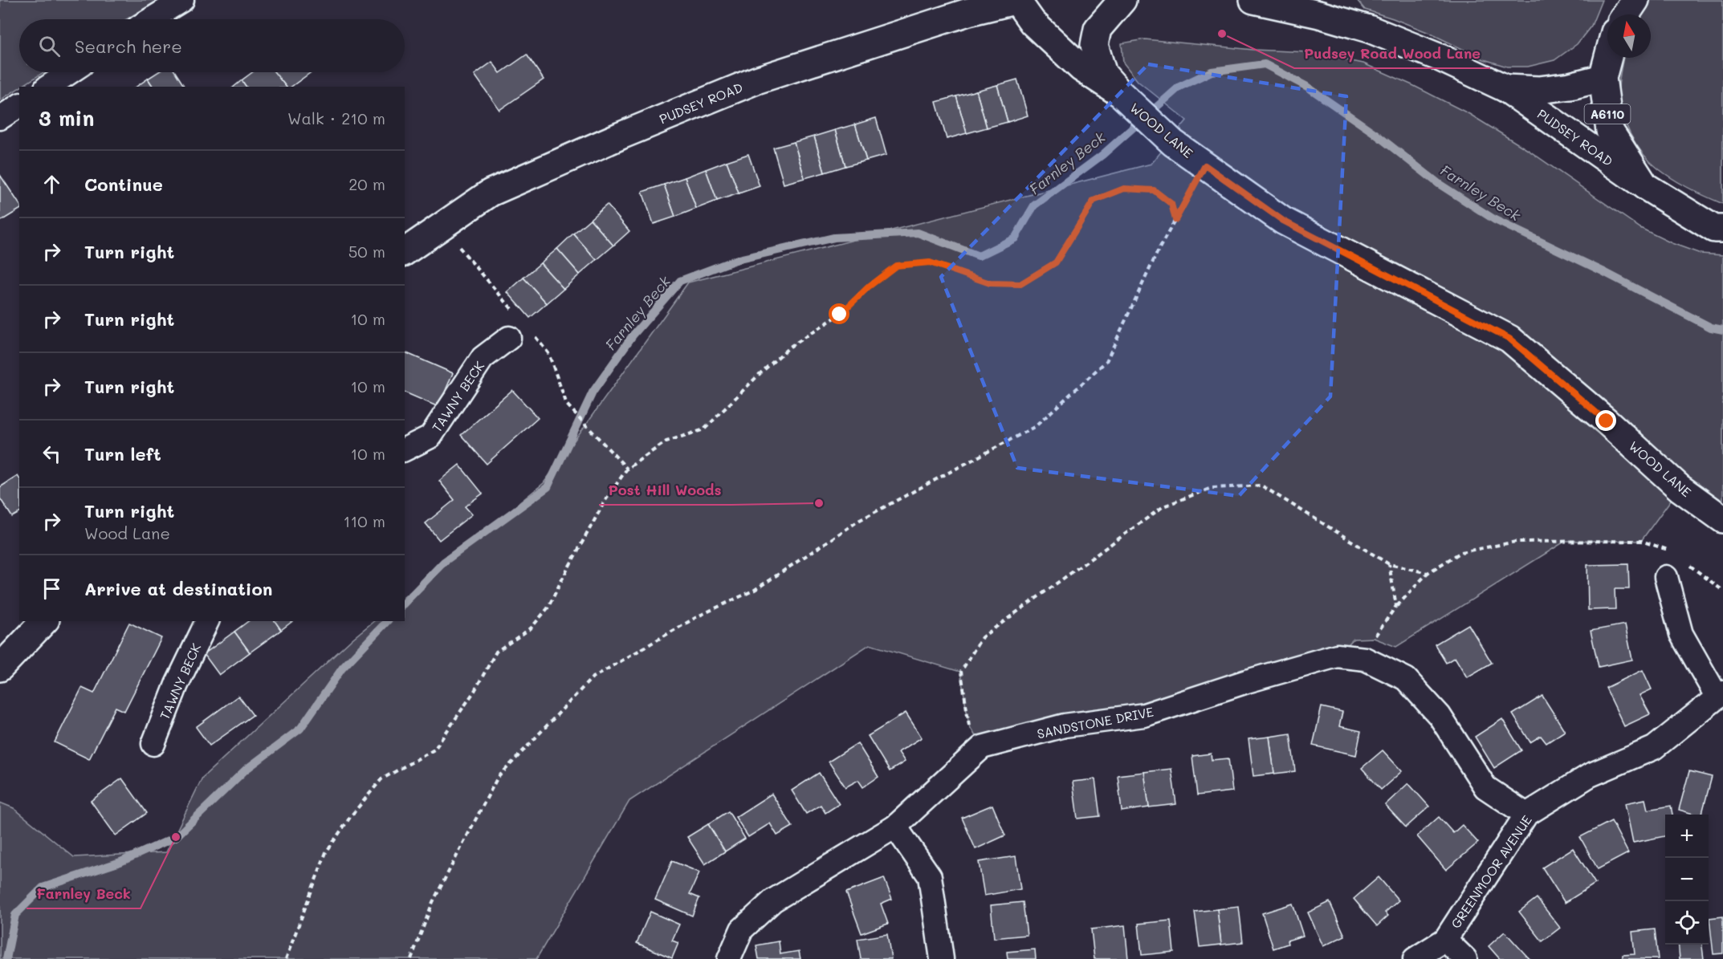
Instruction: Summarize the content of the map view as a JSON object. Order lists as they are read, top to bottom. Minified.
{"streets":{"main road":["PUDSEY ROAD","A6110","WOOD LANE"],"street":["TAWNY BECK","SANDSTONE DRIVE","GREENMOOR AVENUE"]},"crossings":[["PUDSEY ROAD","A6110"],["PUDSEY ROAD","WOOD LANE"],["SANDSTONE DRIVE","GREENMOOR AVENUE"]],"water":["Farnley Beck"],"places":["Pudsey Road Wood Lane","Post Hill Woods","Farnley Beck"],"north":"top","page":{"search":"Search here","heading":["3 min","Walk · 210 m"],"list":[["Continue","20 m"],["Turn right","50 m"],["Turn right","10 m"],["Turn right","10 m"],["Turn left","10 m"],["Turn right","Wood Lane","110 m"],"Arrive at destination"],"map_buttons":["+","−"]}}
